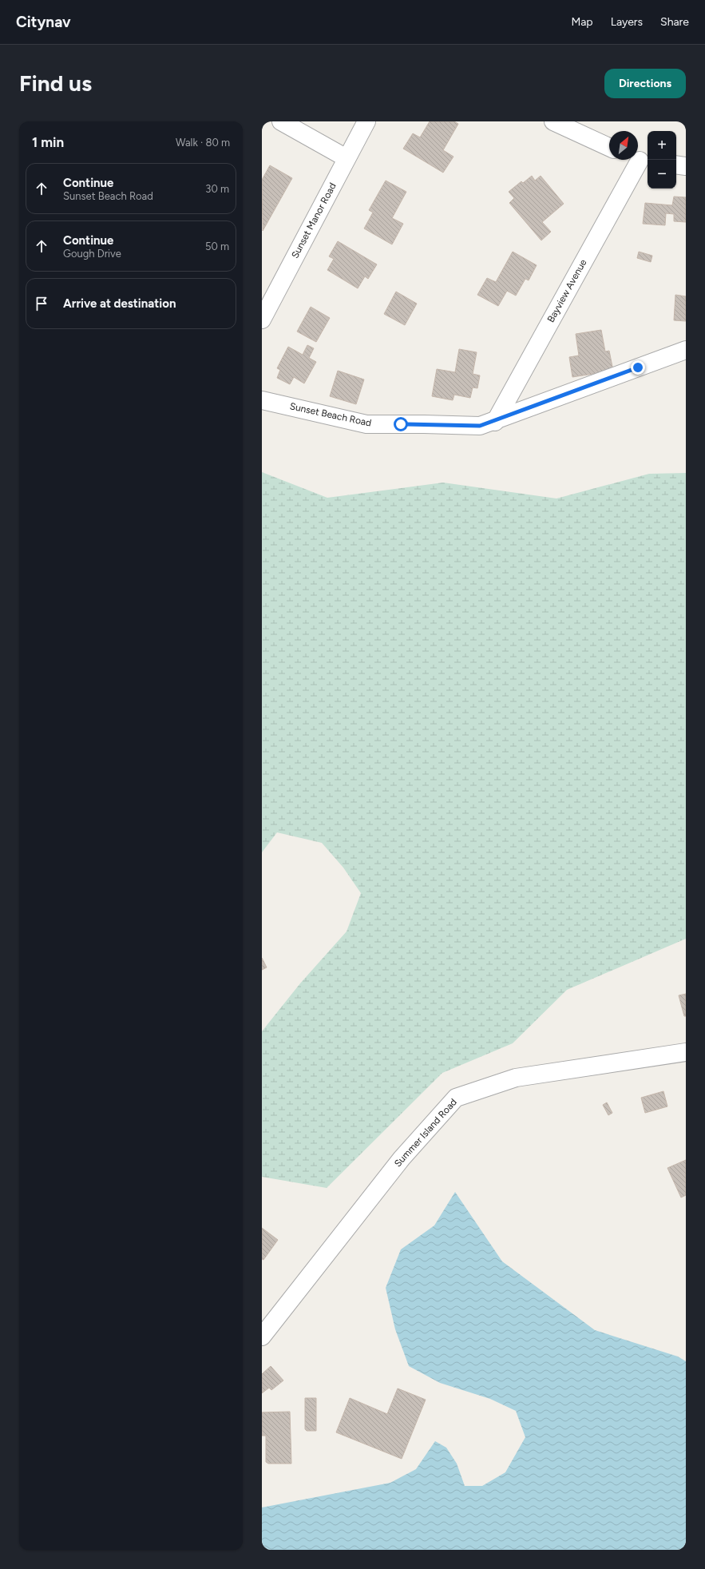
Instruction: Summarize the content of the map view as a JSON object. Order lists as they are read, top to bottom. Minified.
{"streets":{"street":["Sunset Manor Road","Bayview Avenue","Sunset Beach Road","Summer Island Road"]},"crossings":[["Bayview Avenue","Sunset Beach Road"]],"north":"top right","page":{"header":"Citynav","nav":["Map","Layers","Share"],"buttons":"Directions","title":"Find us","heading":["1 min","Walk · 80 m"],"map_buttons":["+","−"],"list":[["Continue","Sunset Beach Road","30 m"],["Continue","Gough Drive","50 m"],"Arrive at destination"]}}
